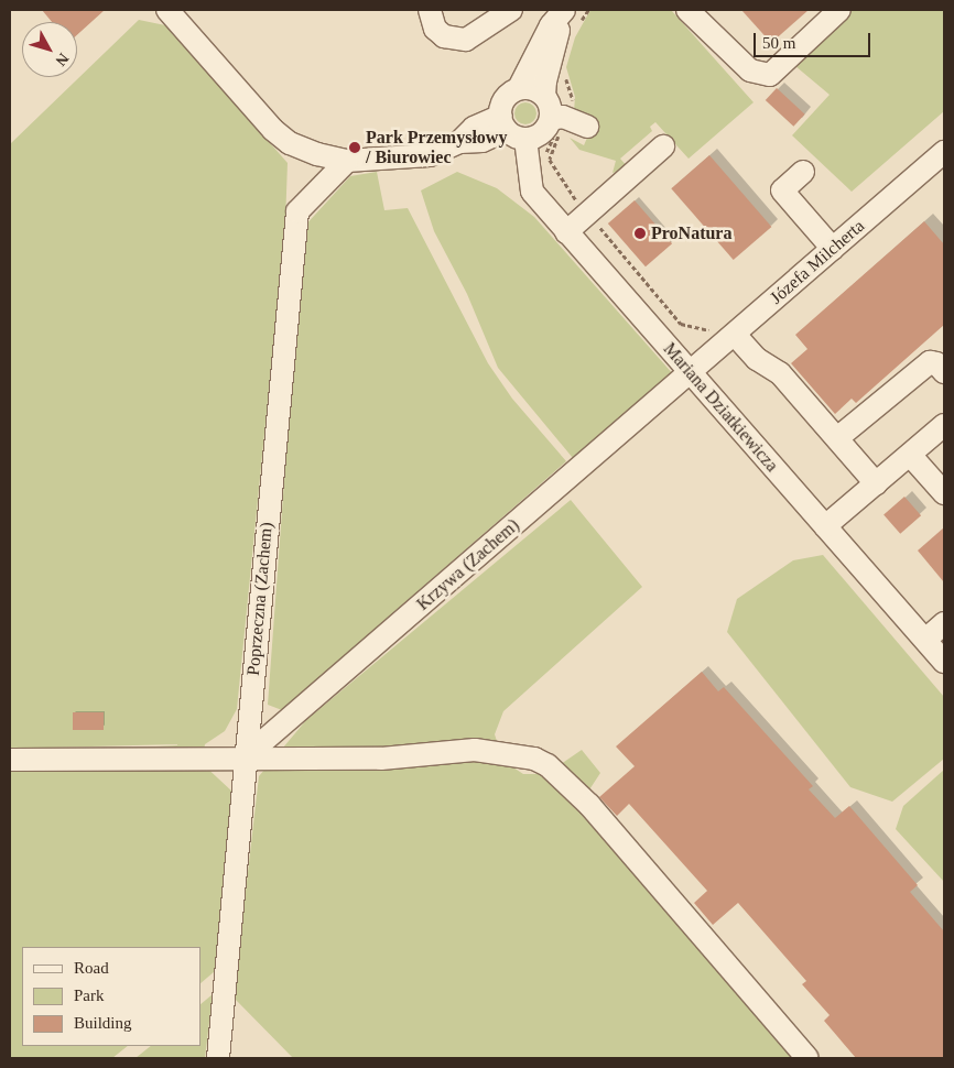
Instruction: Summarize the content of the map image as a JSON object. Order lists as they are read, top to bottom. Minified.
{"streets":{"street":["Józefa Milcherta","Mariana Dziatkiewicza","Krzywa (Zachem)","Poprzeczna (Zachem)"]},"crossings":[["Józefa Milcherta","Mariana Dziatkiewicza"],["Józefa Milcherta","Krzywa (Zachem)"],["Mariana Dziatkiewicza","Krzywa (Zachem)"],["Krzywa (Zachem)","Poprzeczna (Zachem)"]],"places":["Park Przemysłowy / Biurowiec","ProNatura"],"legend":["Road","Park","Building"],"scale_bar":"50 m","north":"bottom right"}
